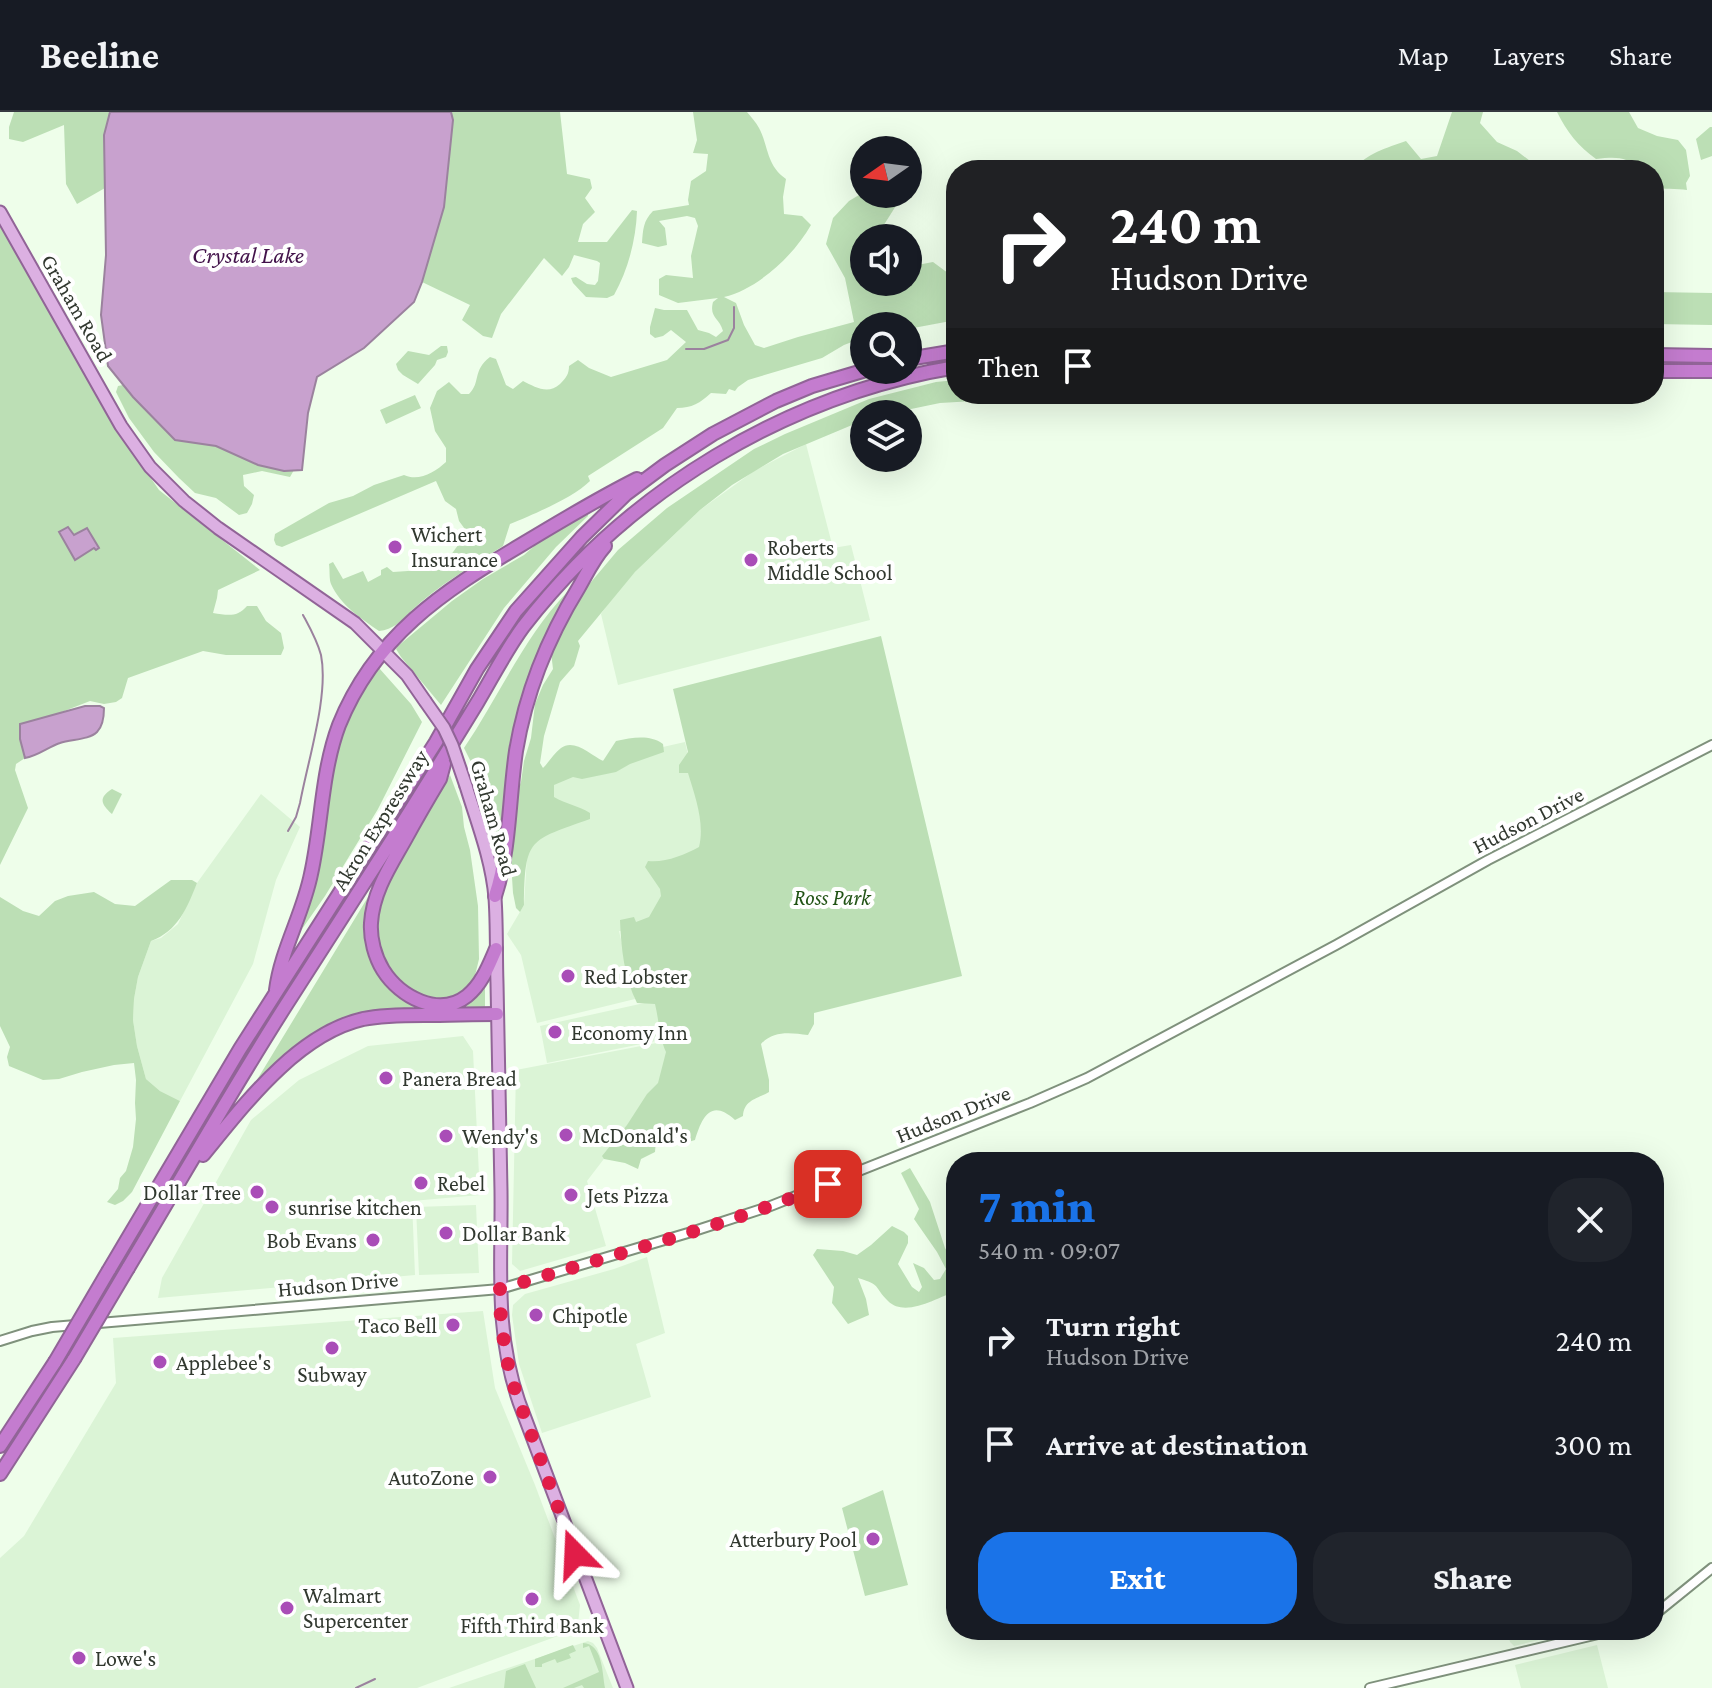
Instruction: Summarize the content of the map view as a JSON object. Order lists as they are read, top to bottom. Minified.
{"streets":{"highway":["Akron Expressway"],"main road":["Graham Road"],"street":["Hudson Drive"]},"crossings":[["Graham Road","Hudson Drive"]],"water":["Crystal Lake"],"parks":["Ross Park"],"places":["Wichert Insurance","Roberts Middle School","Red Lobster","Economy Inn","Panera Bread","McDonald's","Wendy's","Rebel","Dollar Tree","Jets Pizza","sunrise kitchen","Dollar Bank","Bob Evans","Chipotle","Taco Bell","Subway","Applebee's","AutoZone","Atterbury Pool","Fifth Third Bank","Walmart Supercenter","Lowe's"],"north":"left","page":{"header":"Beeline","nav":["Map","Layers","Share"],"turn":["240 m","Hudson Drive"],"then":"Then","heading":["7 min","540 m · 09:07"],"list":[{"name":"Turn right","note":"Hudson Drive","value":"240 m"},{"name":"Arrive at destination","value":"300 m"}],"buttons":["Exit","Share"]}}
